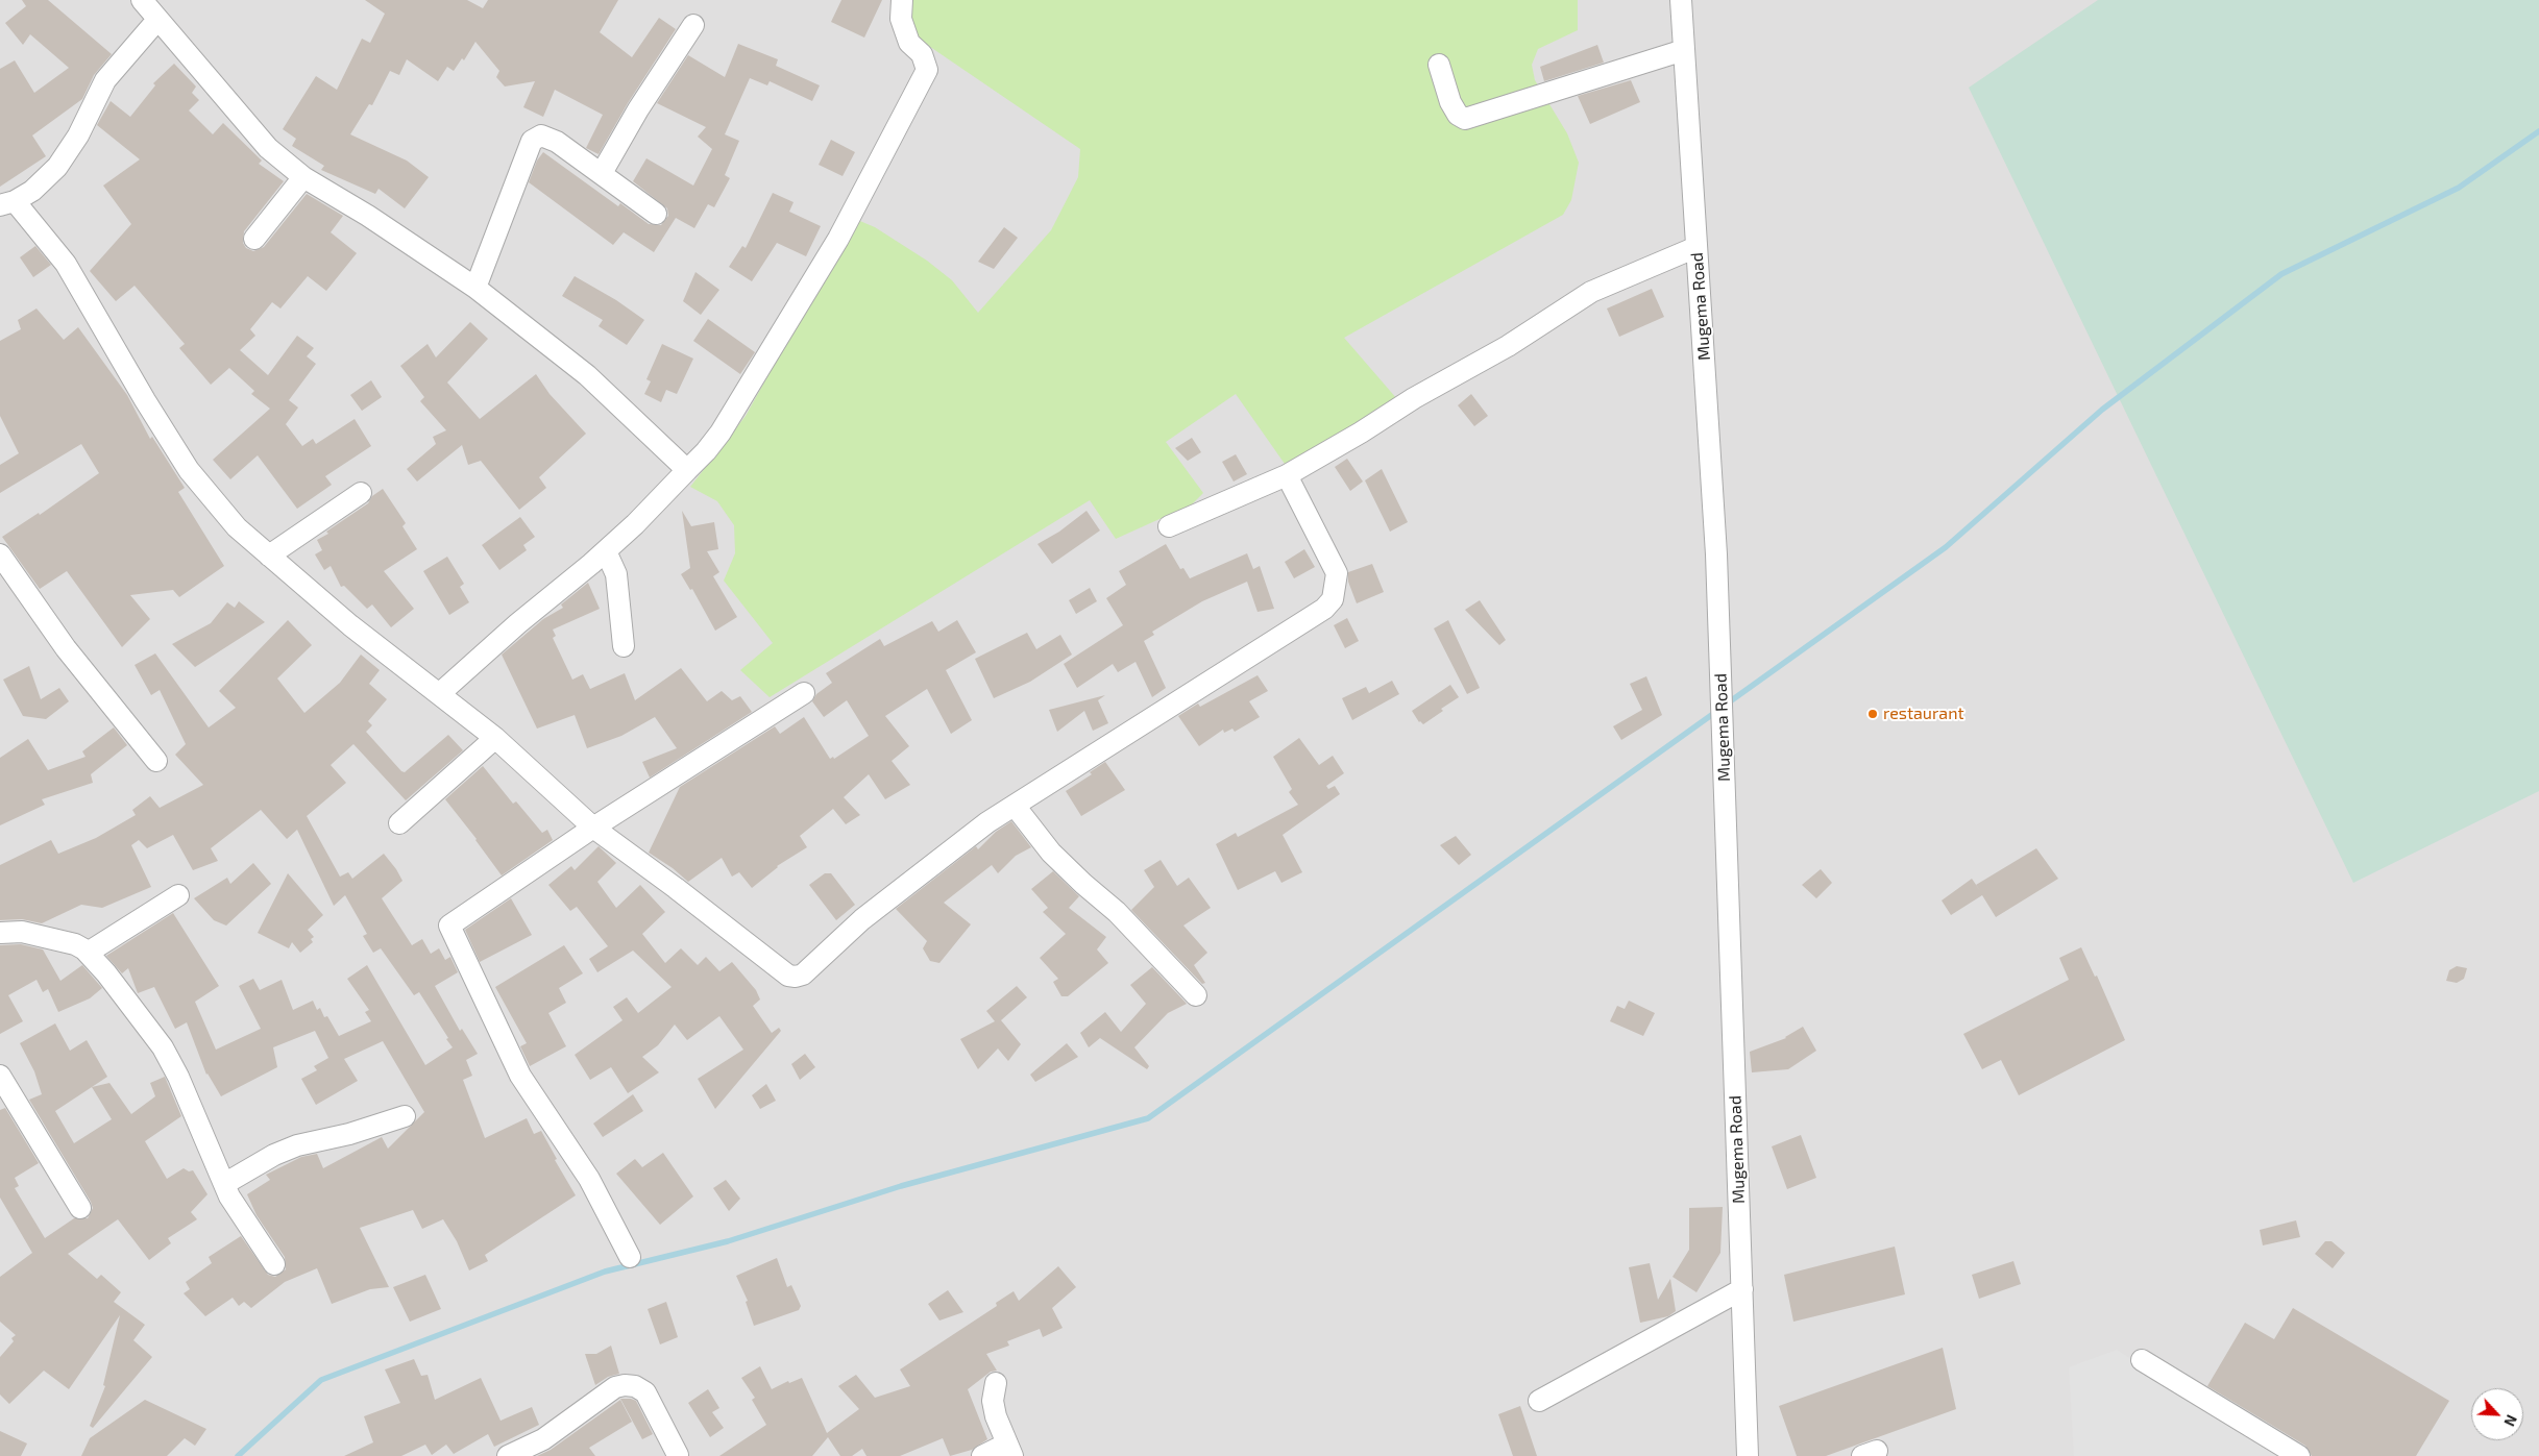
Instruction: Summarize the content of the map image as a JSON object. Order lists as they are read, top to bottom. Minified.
{"streets":{"street":["Mugema Road"]},"places":["restaurant"],"north":"bottom right"}
